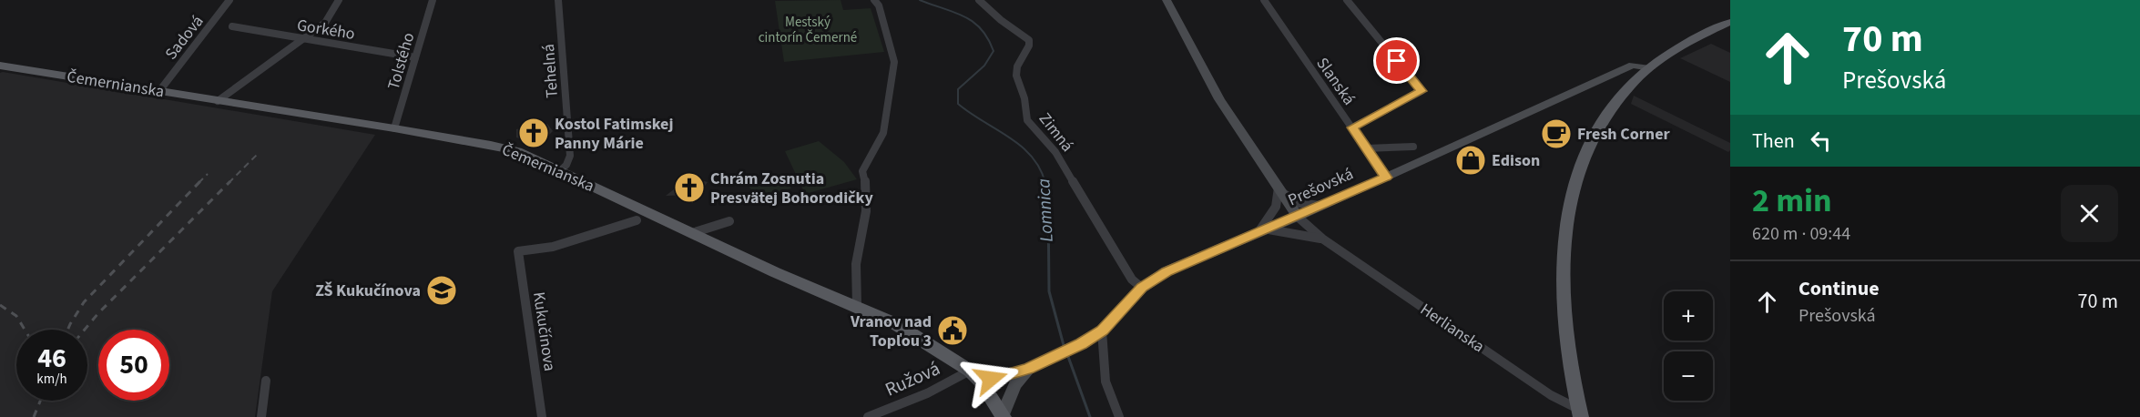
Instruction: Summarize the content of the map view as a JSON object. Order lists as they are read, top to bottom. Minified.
{"streets":{"main road":["Čemernianska","Prešovská","Herlianska"],"street":["Gorkého","Sadová","Tolstého","Tehelná","Slanská","Zimná","Kukučínova","Ružová"]},"crossings":[["Gorkého","Tolstého"],["Sadová","Čemernianska"],["Tolstého","Čemernianska"],["Tehelná","Čemernianska"],["Slanská","Prešovská"],["Čemernianska","Prešovská"],["Čemernianska","Ružová"],["Zimná","Prešovská"],["Prešovská","Herlianska"],["Prešovská","Ružová"]],"water":["Lomnica"],"parks":["Mestský cintorín Čemerné"],"places":{"church":["Kostol Fatimskej Panny Márie","Chrám Zosnutia Presvätej Bohorodičky"],"cafe":["Fresh Corner"],"shop":["Edison"],"school or university":["ZŠ Kukučínova"],"public building":["Vranov nad Topľou 3"]},"page":{"turn":["70 m","Prešovská"],"then":"Then","heading":["2 min","620 m · 09:44"],"list":[{"name":"Continue","note":"Prešovská","value":"70 m"}],"map_buttons":["+","−"],"speed":"46 km/h","limit":"50"}}
